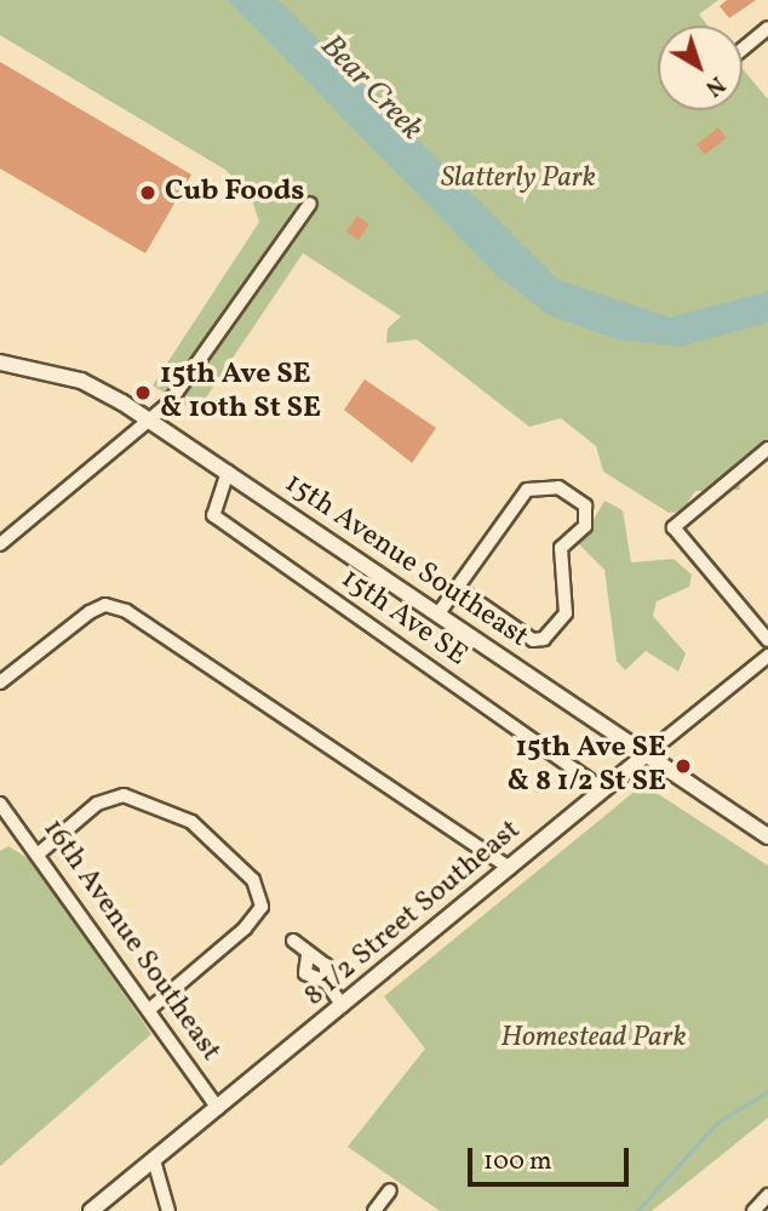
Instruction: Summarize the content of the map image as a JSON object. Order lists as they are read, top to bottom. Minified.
{"streets":{"main road":["15th Avenue Southeast","8 1/2 Street Southeast"],"street":["15th Ave SE","16th Avenue Southeast"]},"crossings":[["15th Avenue Southeast","15th Ave SE"],["15th Avenue Southeast","8 1/2 Street Southeast"],["15th Ave SE","8 1/2 Street Southeast"],["8 1/2 Street Southeast","16th Avenue Southeast"]],"water":["Bear Creek"],"parks":["Slatterly Park","Homestead Park"],"places":["Cub Foods","15th Ave SE & 10th St SE","15th Ave SE & 8 1/2 St SE"],"scale_bar":"100 m","north":"bottom right"}
